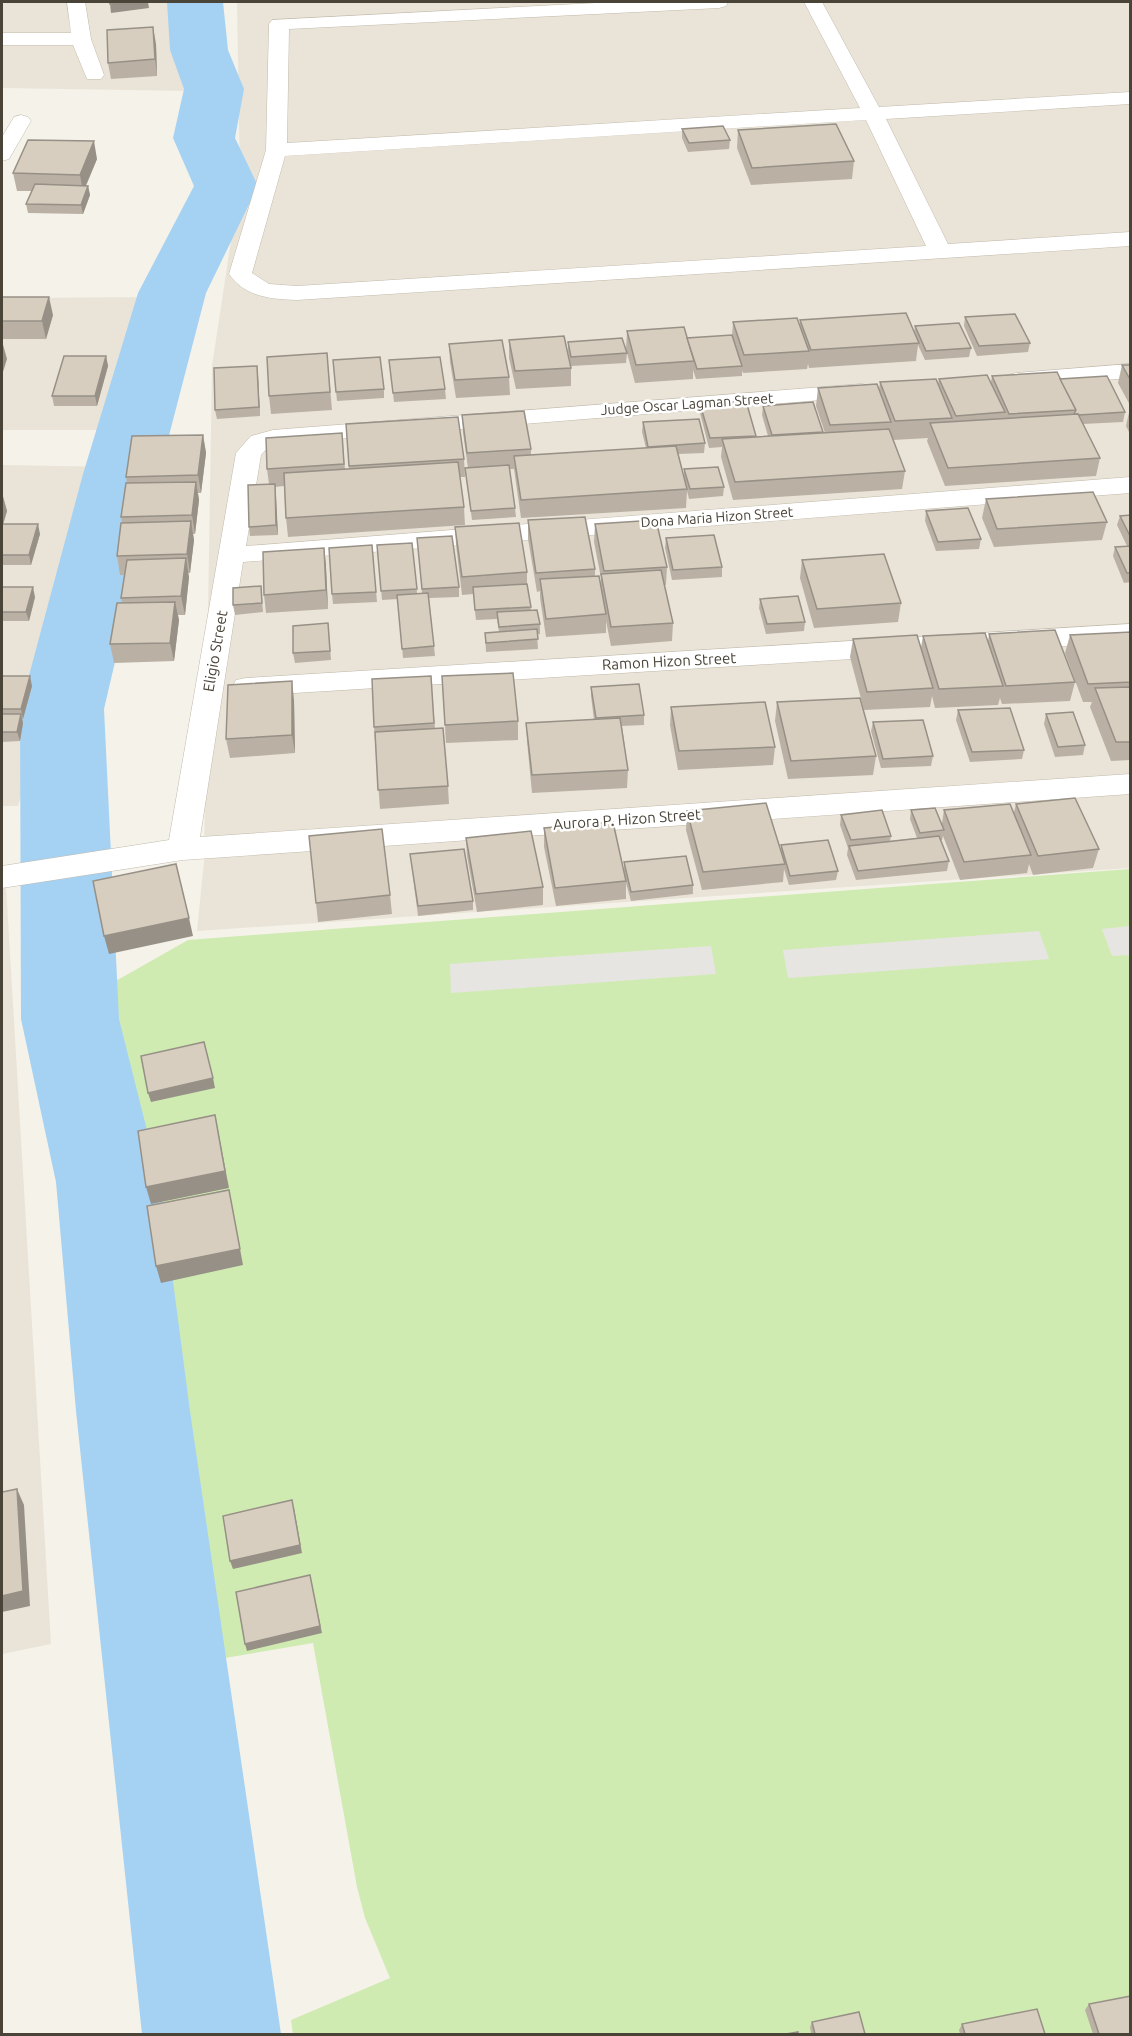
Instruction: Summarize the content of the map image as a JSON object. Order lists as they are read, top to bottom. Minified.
{"streets":{"street":["Judge Oscar Lagman Street","Dona Maria Hizon Street","Eligio Street","Ramon Hizon Street","Aurora P. Hizon Street"]},"crossings":[["Judge Oscar Lagman Street","Eligio Street"],["Dona Maria Hizon Street","Eligio Street"],["Eligio Street","Ramon Hizon Street"],["Eligio Street","Aurora P. Hizon Street"]]}
